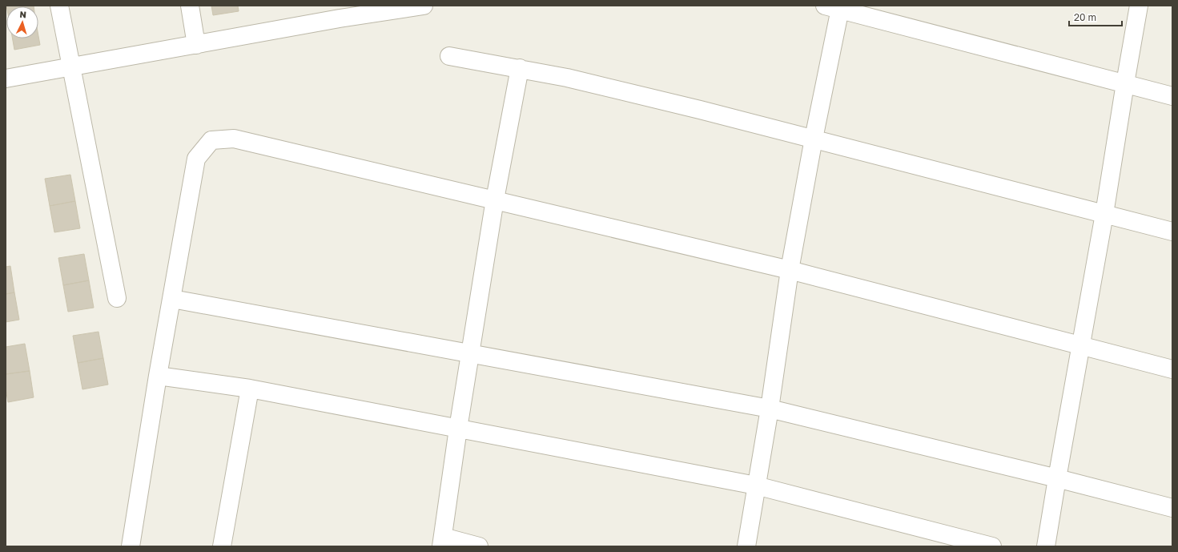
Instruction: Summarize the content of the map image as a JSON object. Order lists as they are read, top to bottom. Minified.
{"scale_bar":"20 m","north":"top"}
